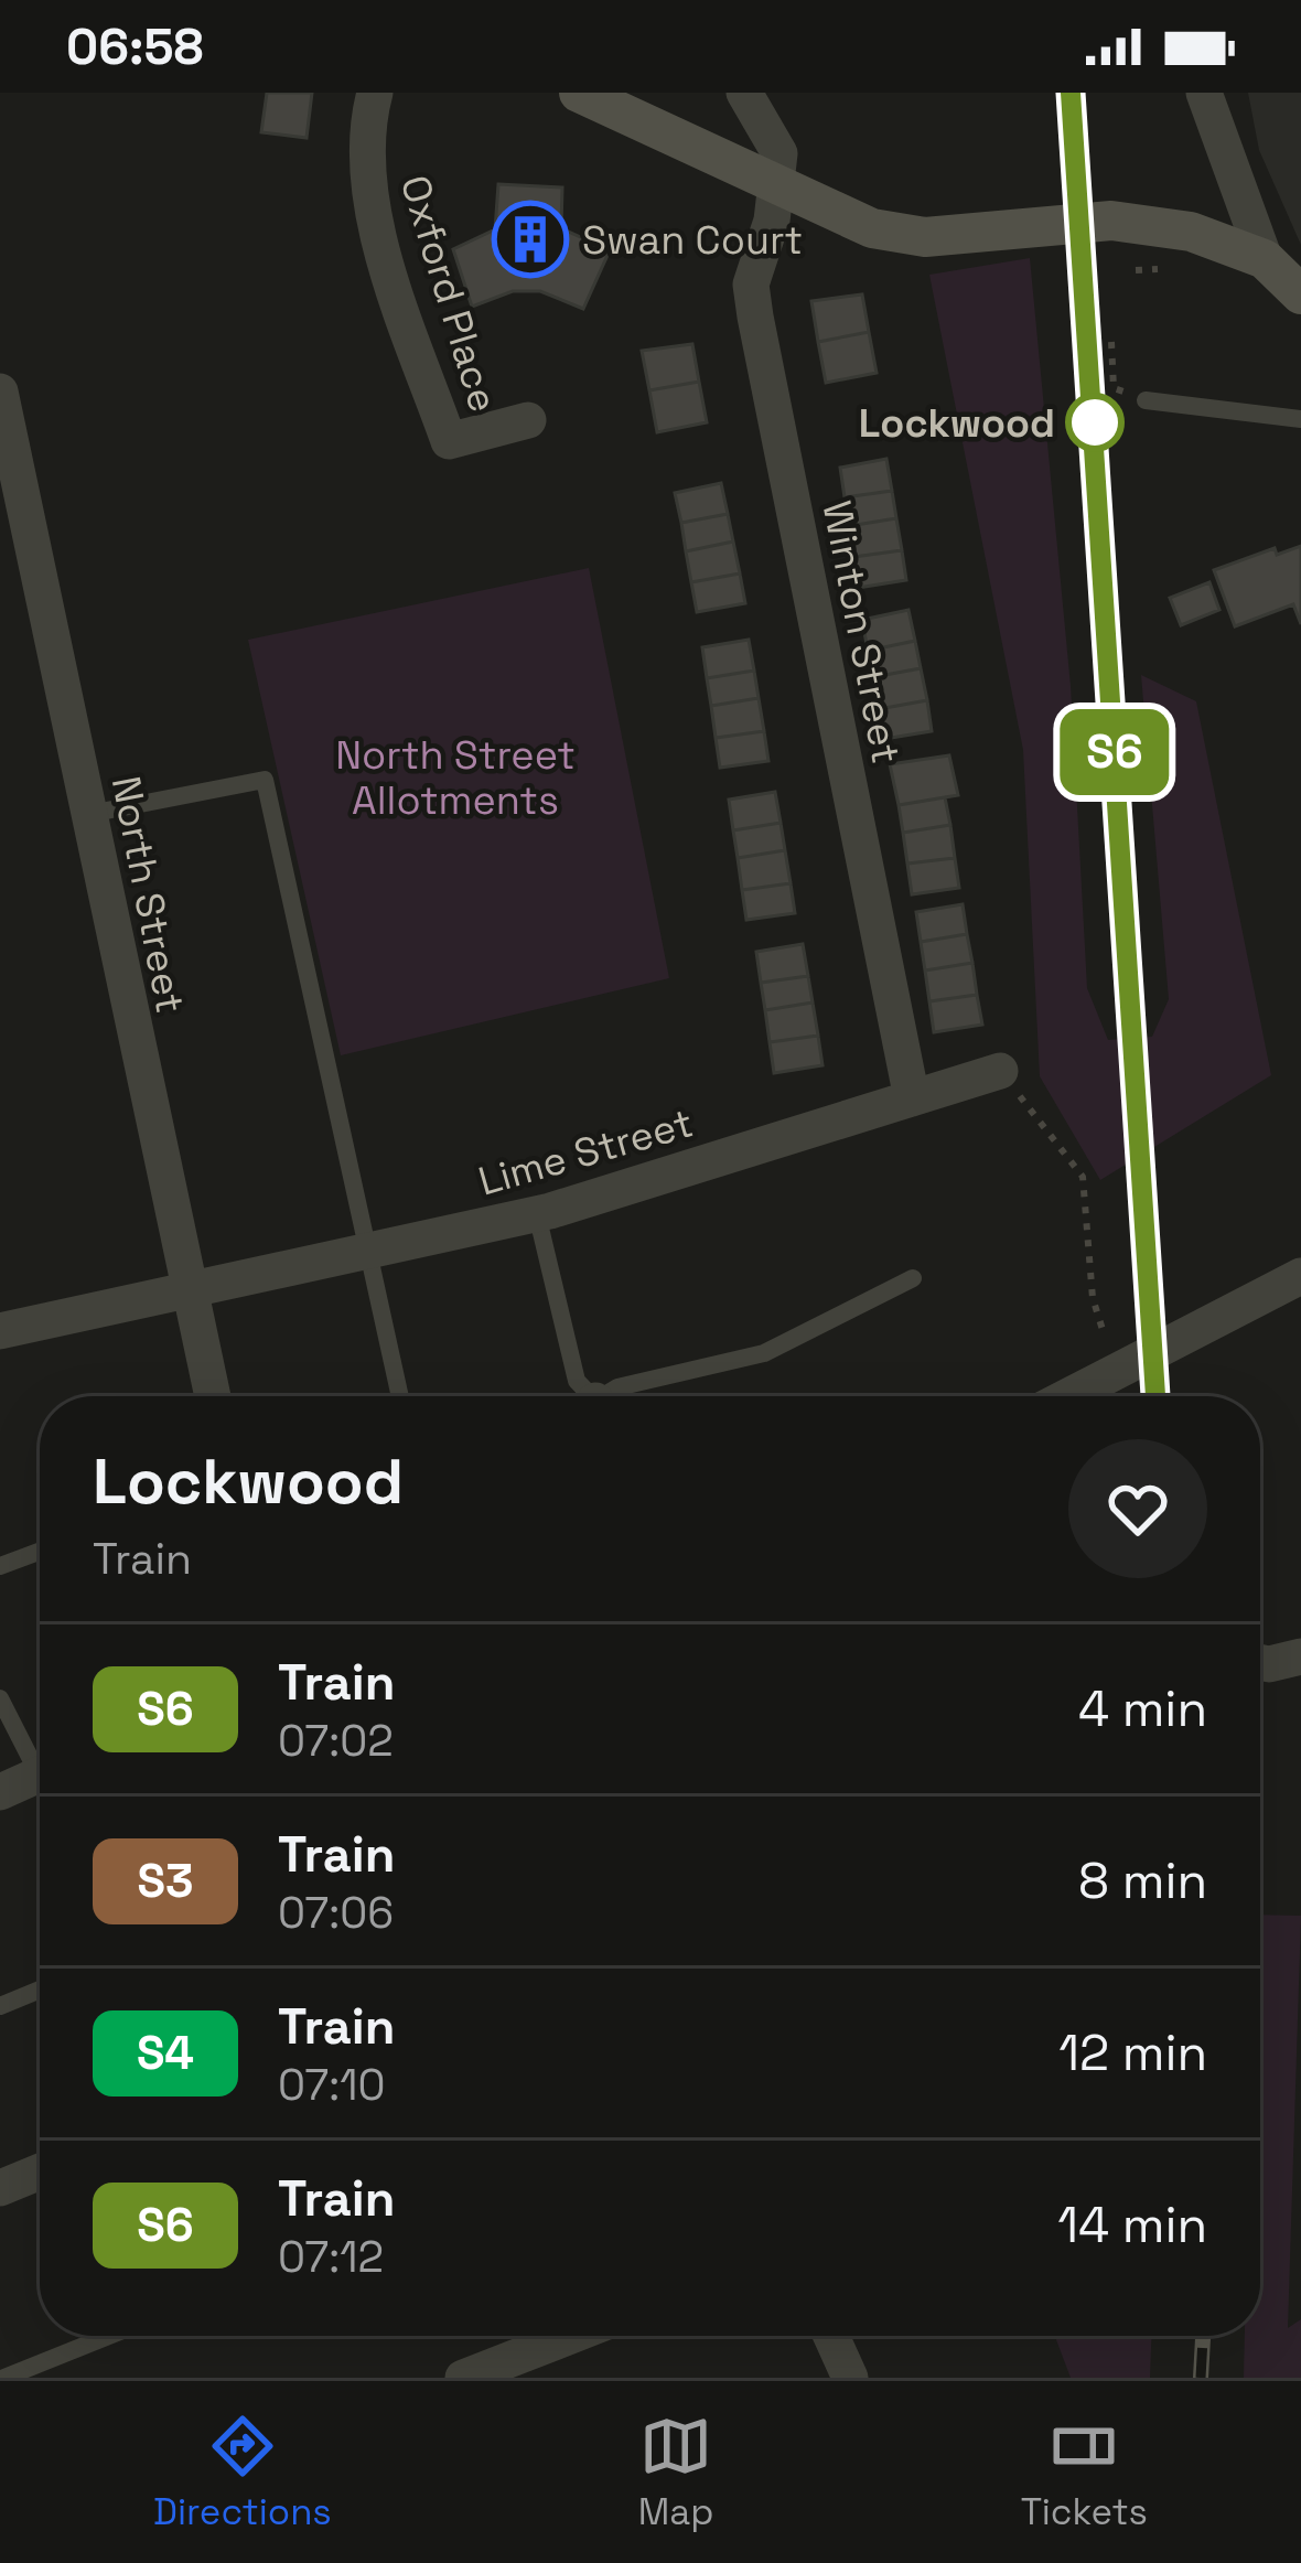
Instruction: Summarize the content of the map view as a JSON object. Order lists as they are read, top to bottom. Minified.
{"streets":{"street":["Oxford Place","Winton Street","North Street","Lime Street"]},"crossings":[["Winton Street","Lime Street"],["North Street","Lime Street"]],"parks":["North Street Allotments"],"places":{"building":["Swan Court"],"other":["Lockwood"]},"page":{"status":"06:58","on_map":"S6","heading":["Lockwood","Train"],"list":[{"mark":"S6","name":"Train","note":"07:02","value":"4 min"},{"mark":"S3","name":"Train","note":"07:06","value":"8 min"},{"mark":"S4","name":"Train","note":"07:10","value":"12 min"},{"mark":"S6","name":"Train","note":"07:12","value":"14 min"}],"tabs":["Directions","Map","Tickets"]}}
